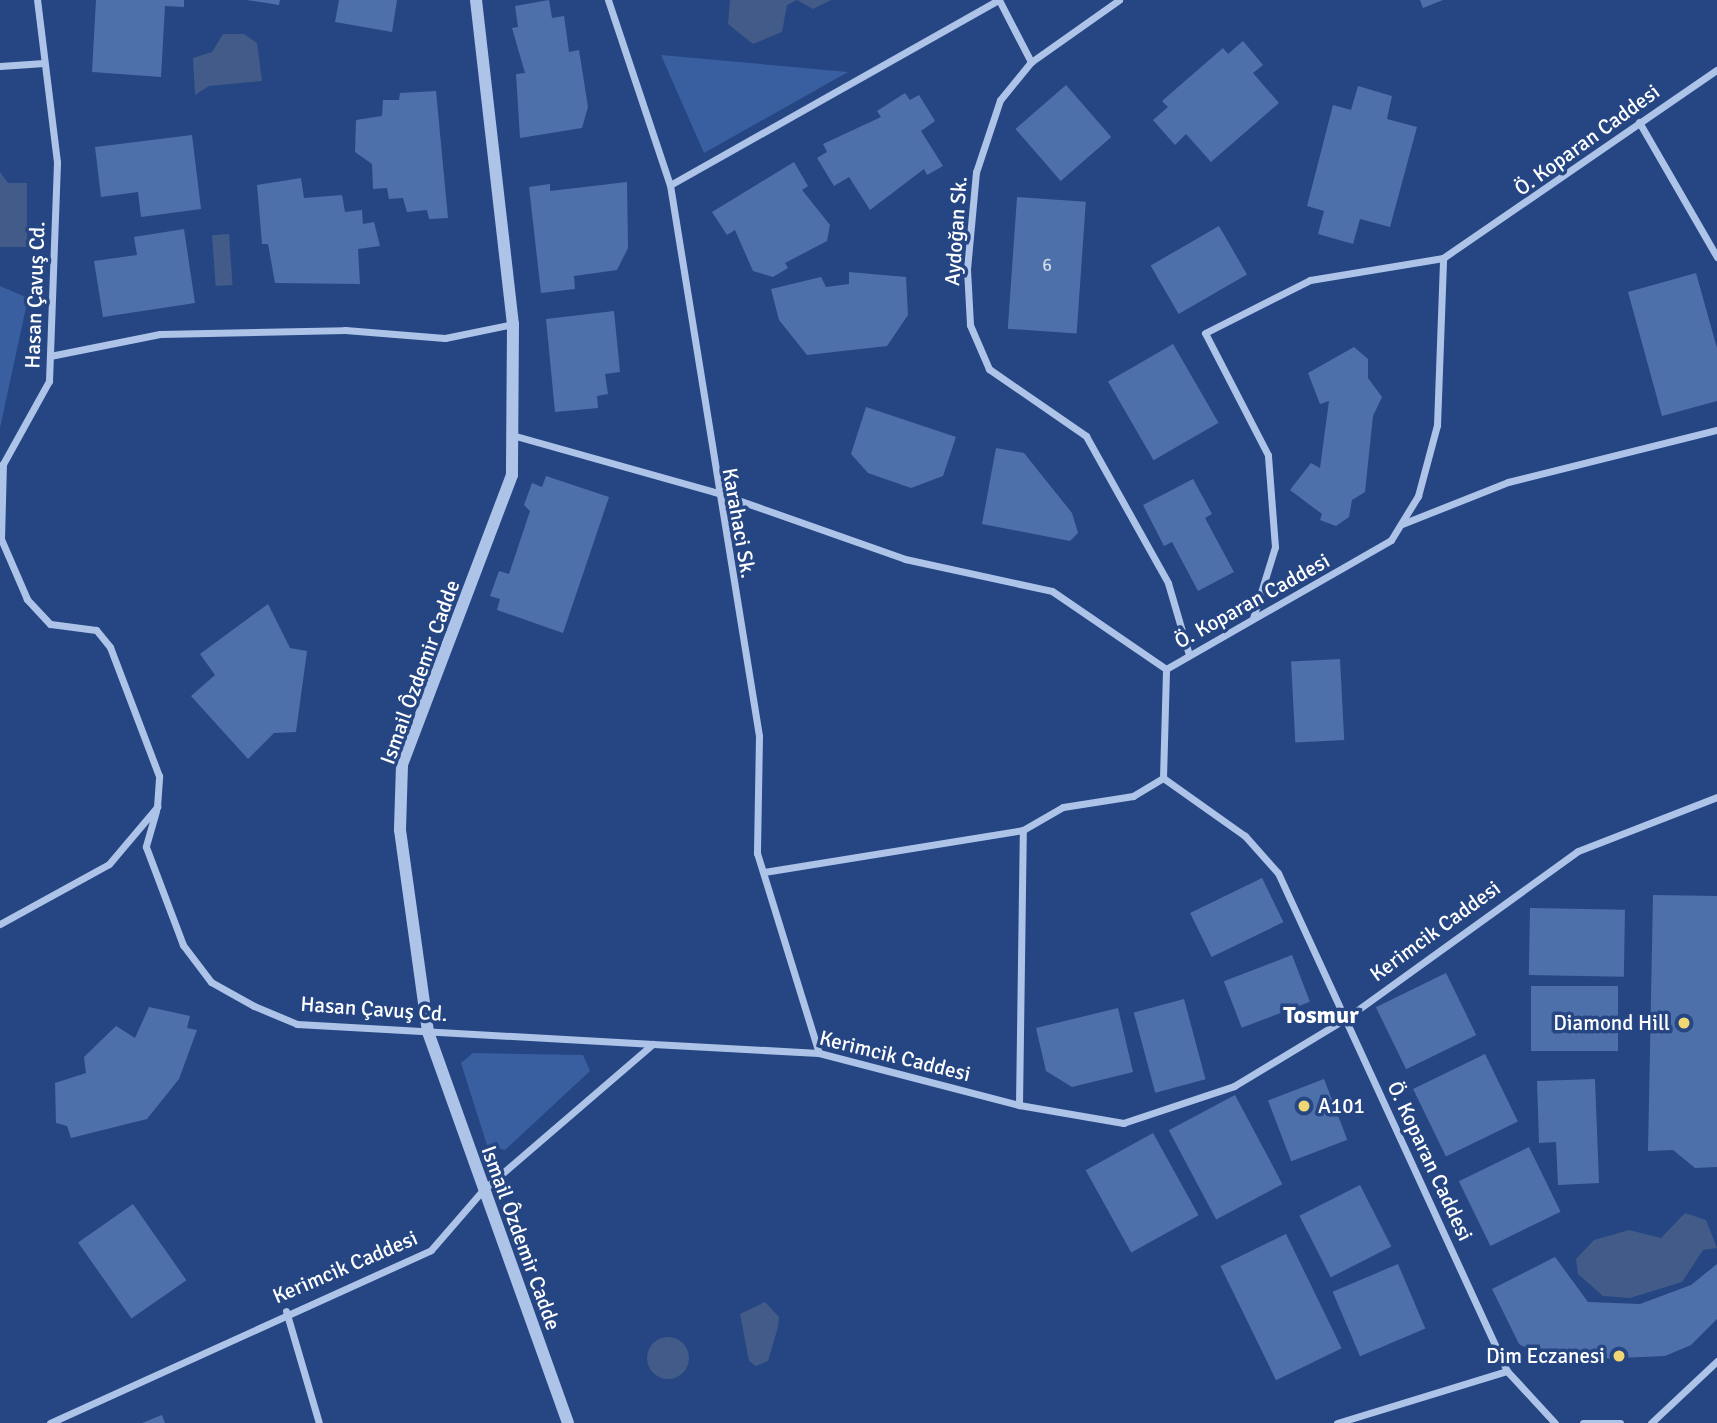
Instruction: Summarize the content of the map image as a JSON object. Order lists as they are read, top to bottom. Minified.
{"streets":{"street":["Ö. Koparan Caddesi","Aydoğan Sk.","Hasan Çavuş Cd.","Karahaci Sk.","Ismail Ôzdemir Cadde","Kerimcik Caddesi"]},"crossings":[["Ö. Koparan Caddesi","Aydoğan Sk."],["Ö. Koparan Caddesi","Kerimcik Caddesi"],["Hasan Çavuş Cd.","Ismail Ôzdemir Cadde"],["Hasan Çavuş Cd.","Kerimcik Caddesi"],["Karahaci Sk.","Kerimcik Caddesi"],["Ismail Ôzdemir Cadde","Kerimcik Caddesi"]],"districts":["Tosmur"],"places":["Diamond Hill","A101","Dim Eczanesi"],"house_numbers":["6"]}
